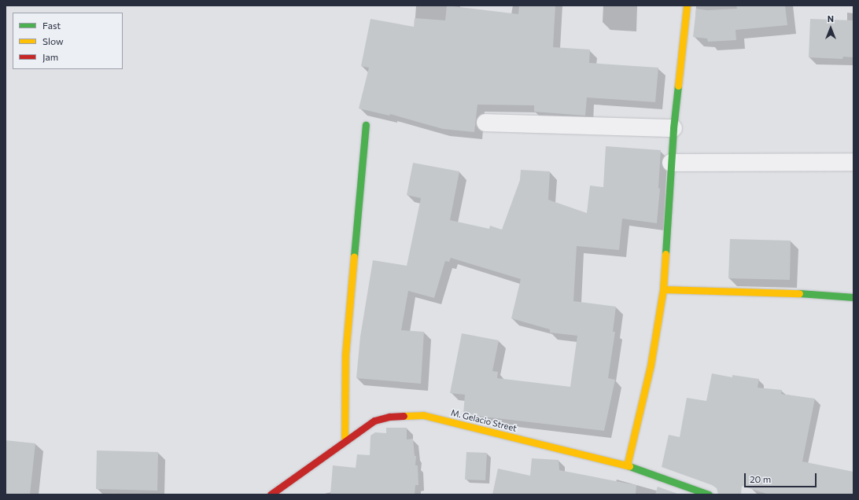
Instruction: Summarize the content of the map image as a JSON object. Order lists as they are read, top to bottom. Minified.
{"streets":{"street":["M. Gelacio Street"]},"legend":["Fast","Slow","Jam"],"scale_bar":"20 m","north":"top"}
